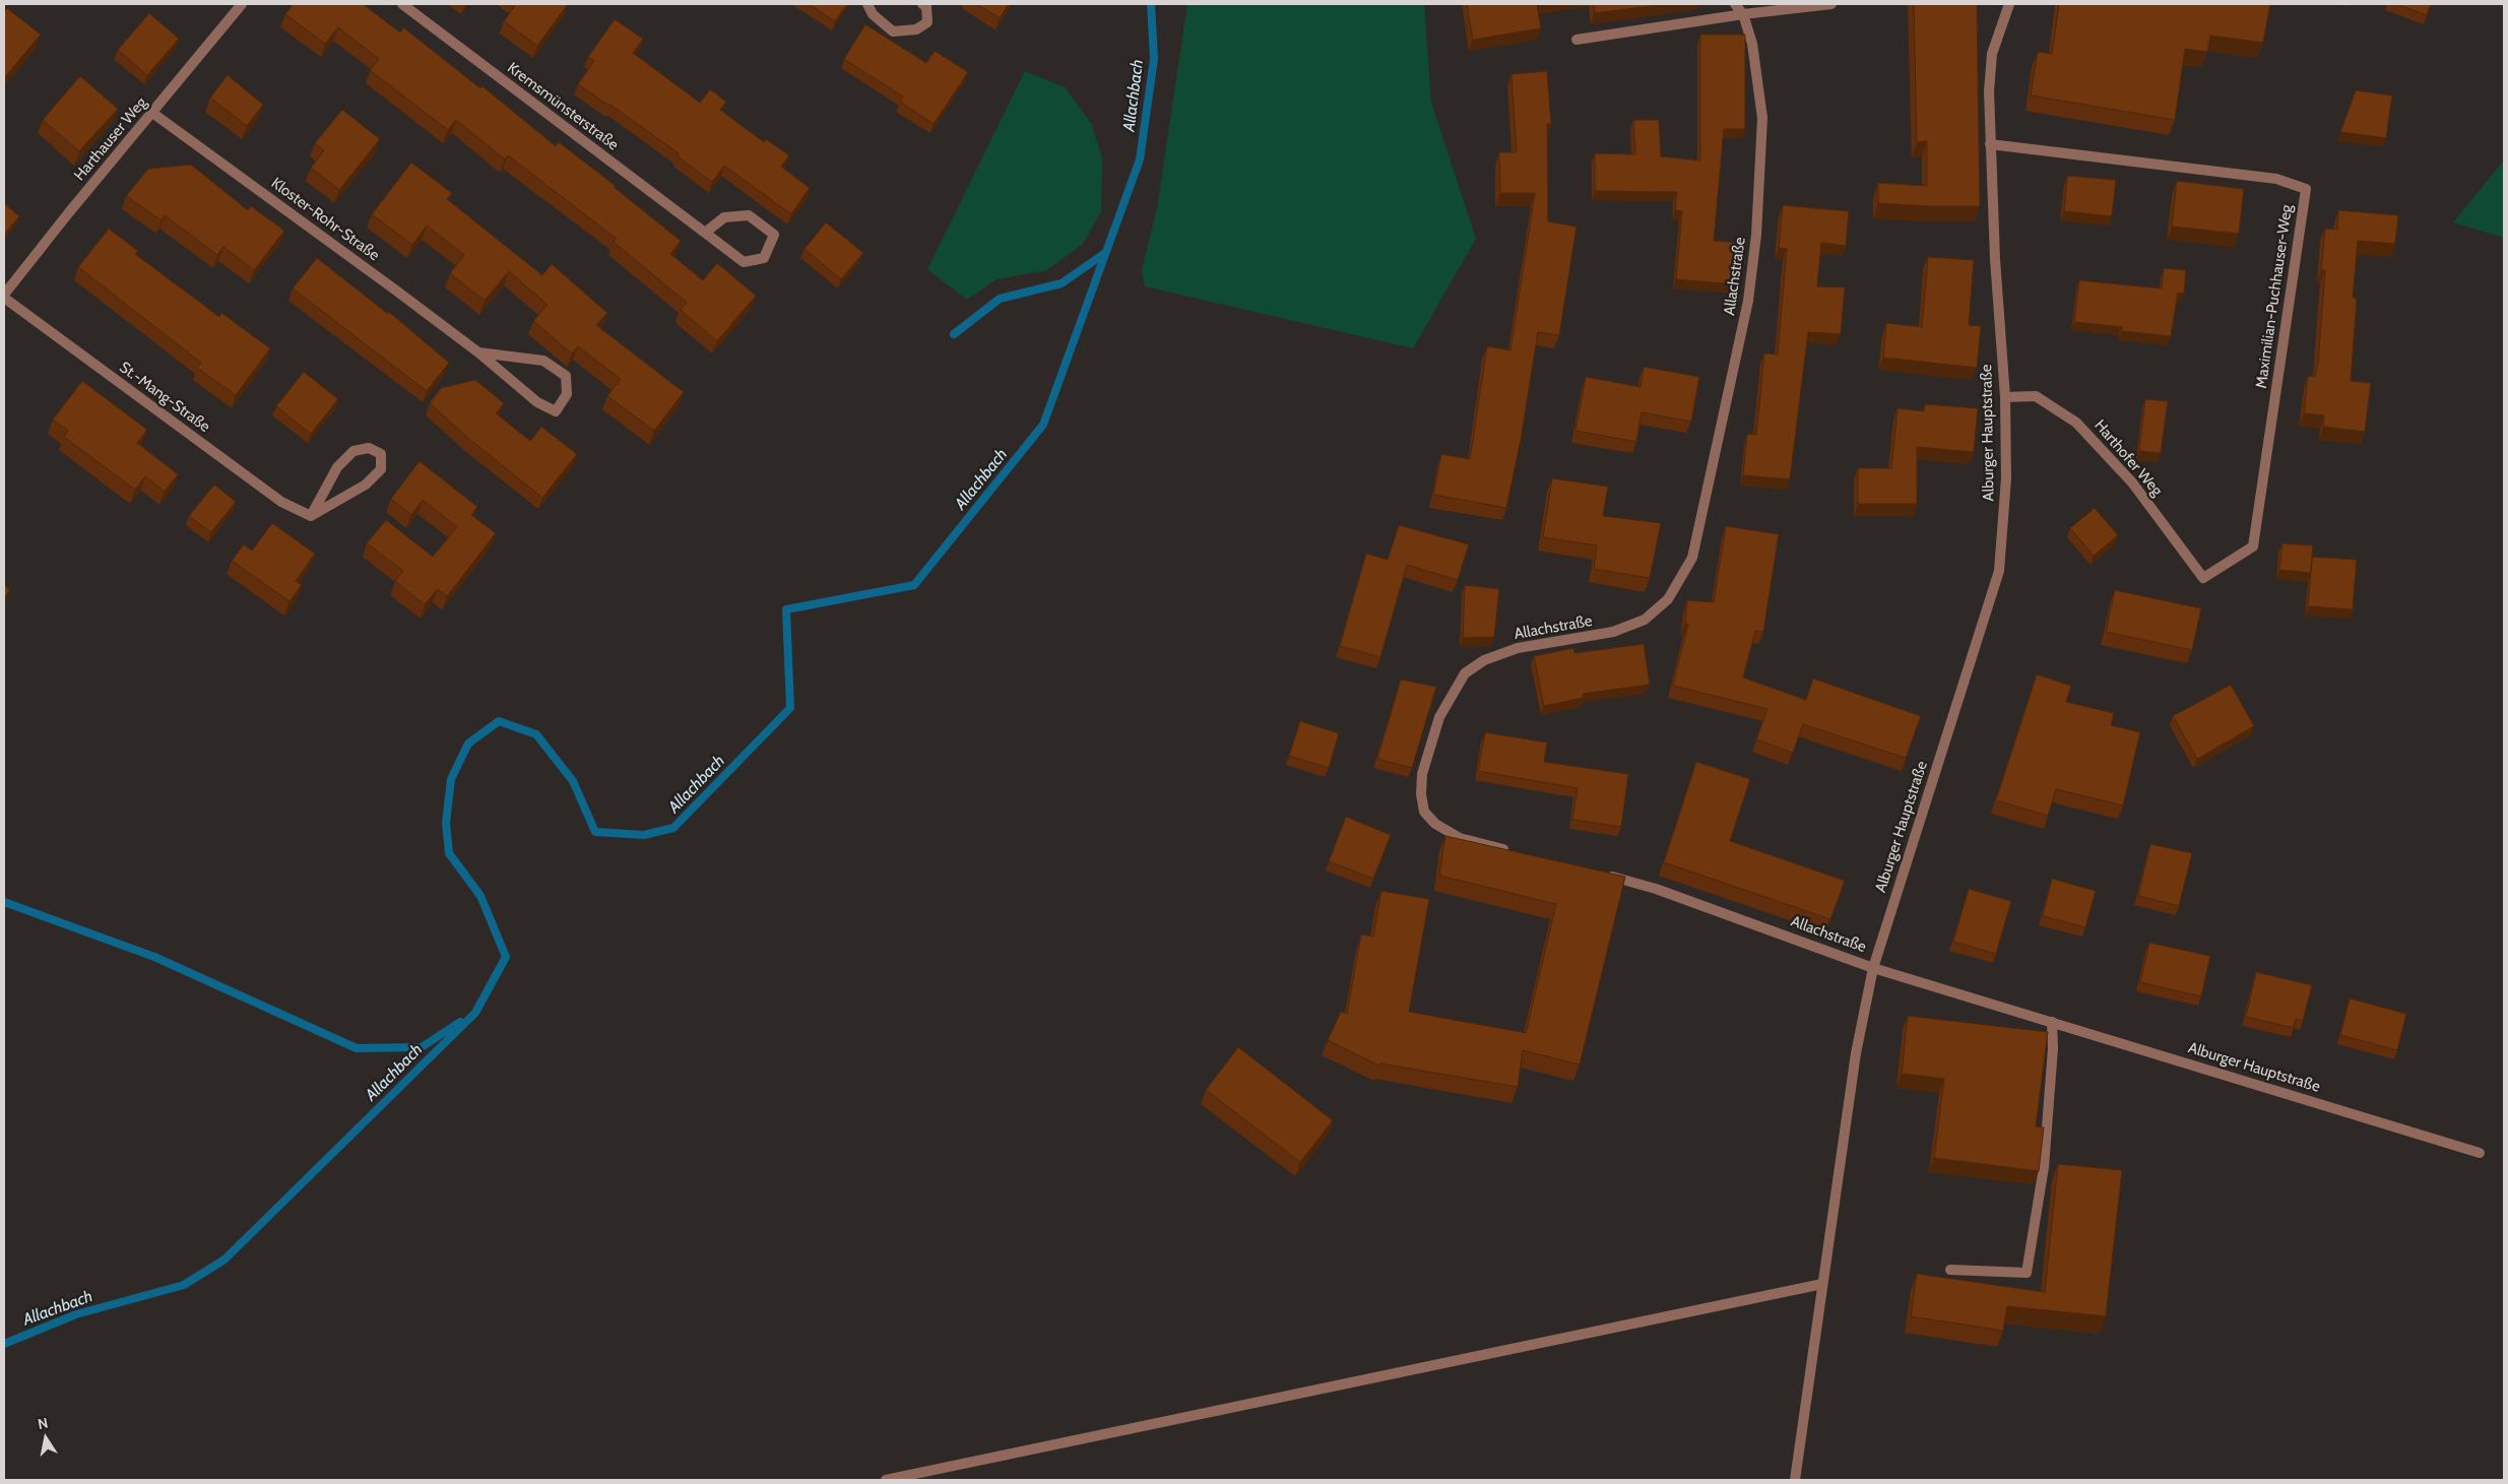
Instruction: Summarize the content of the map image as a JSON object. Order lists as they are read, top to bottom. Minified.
{"streets":{"street":["Kremsmünsterstraße","Harthauser Weg","Kloster-Rohr-Straße","Allachstraße","Maximilian-Puchhauser-Weg","St.-Mang-Straße","Alburger Hauptstraße","Harthofer Weg"]},"crossings":[["Harthauser Weg","Kloster-Rohr-Straße"],["Harthauser Weg","St.-Mang-Straße"],["Allachstraße","Alburger Hauptstraße"],["Maximilian-Puchhauser-Weg","Alburger Hauptstraße"],["Maximilian-Puchhauser-Weg","Harthofer Weg"],["Alburger Hauptstraße","Harthofer Weg"]],"water":["Allachbach"],"north":"top"}
